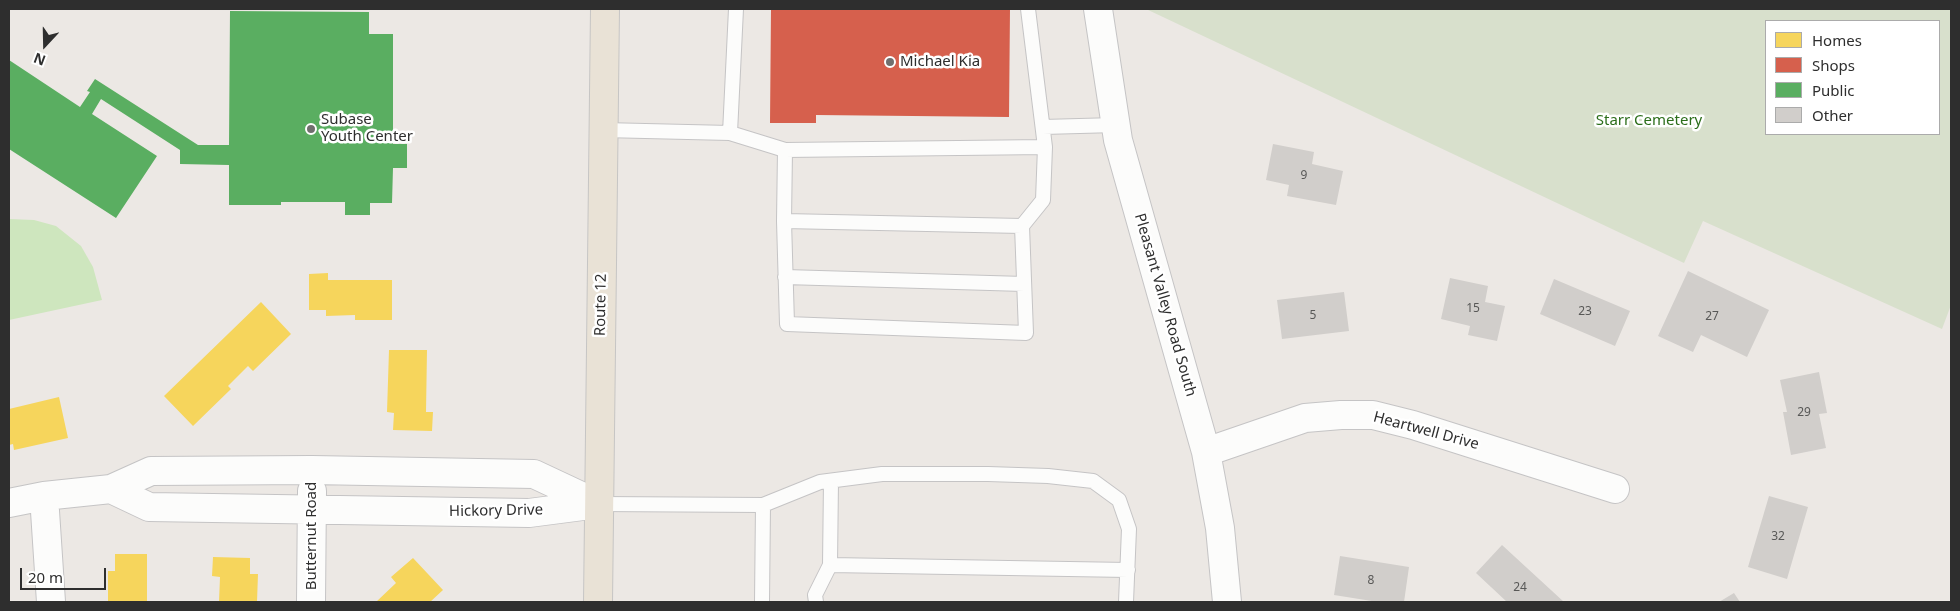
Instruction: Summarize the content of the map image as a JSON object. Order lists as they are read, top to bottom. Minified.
{"streets":{"highway":["Route 12"],"street":["Pleasant Valley Road South","Heartwell Drive","Hickory Drive","Butternut Road"]},"crossings":[["Route 12","Hickory Drive"],["Pleasant Valley Road South","Heartwell Drive"],["Hickory Drive","Butternut Road"]],"parks":["Starr Cemetery"],"places":["Michael Kia","Subase Youth Center"],"house_numbers":["9","15","23","5","27","29","32","8","24"],"legend":["Homes","Shops","Public","Other"],"scale_bar":"20 m","north":"bottom"}
